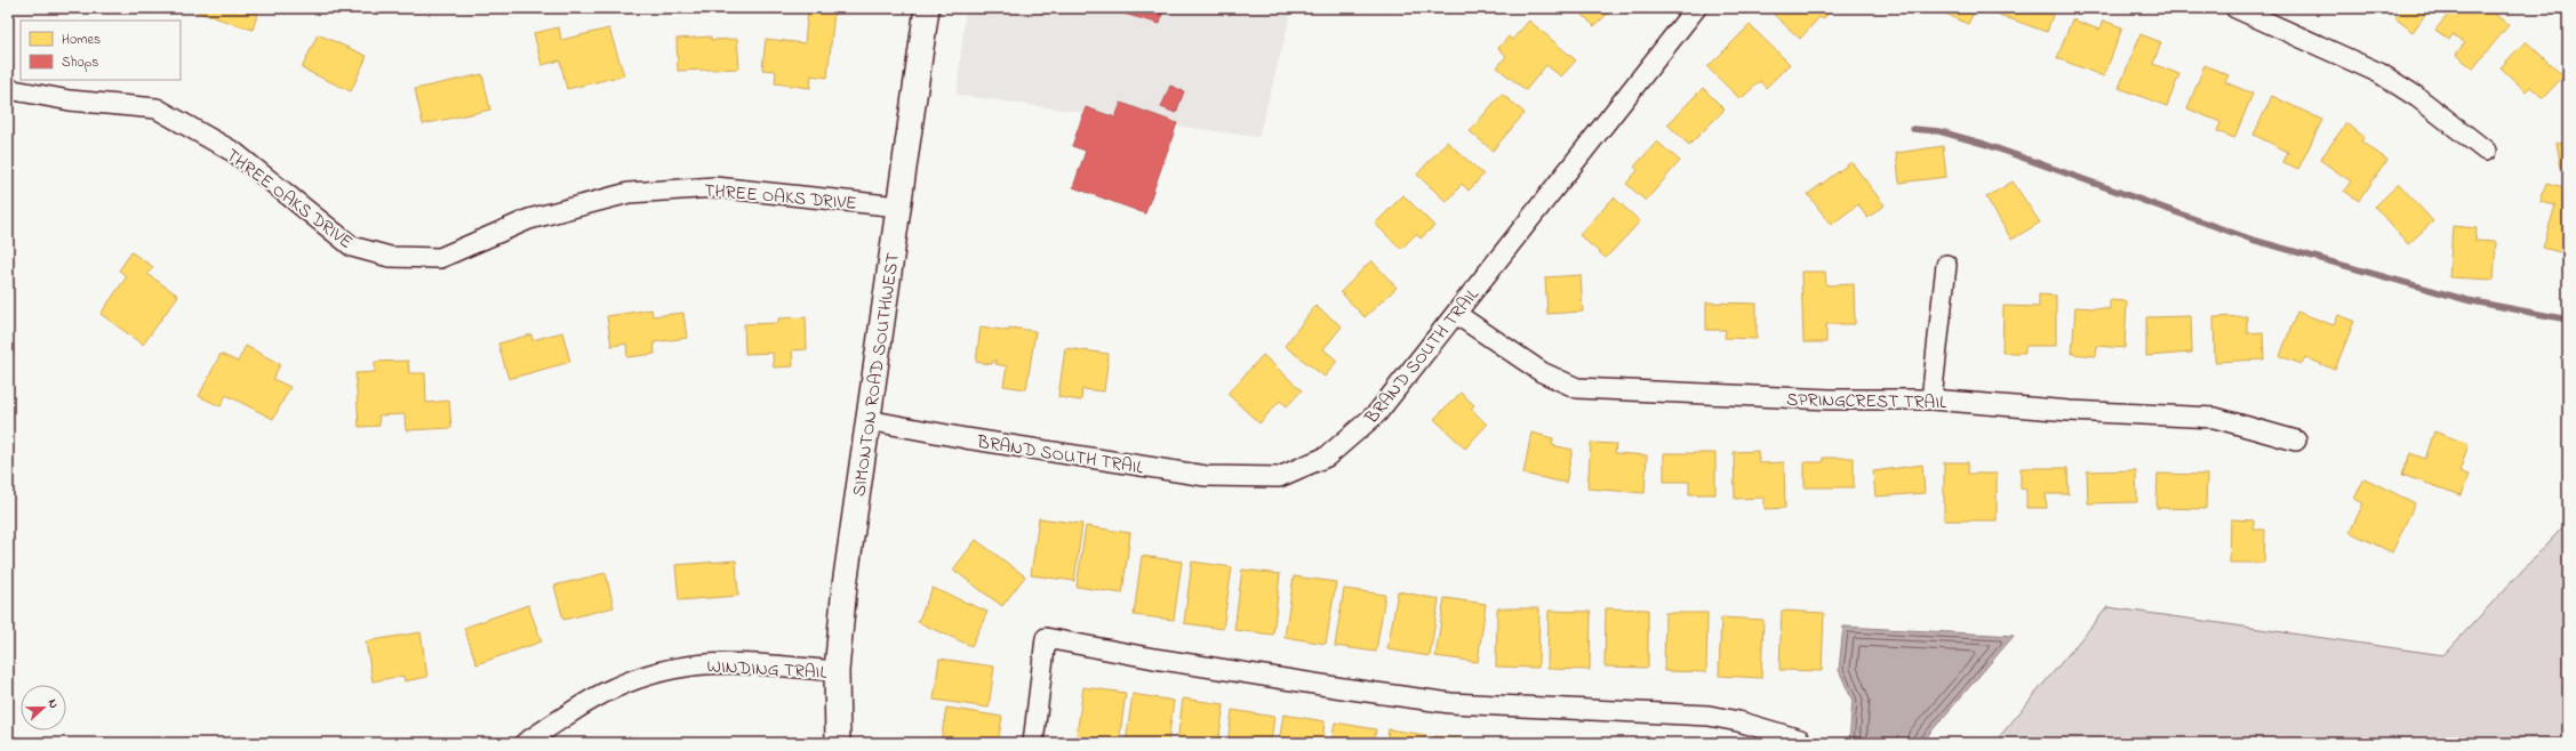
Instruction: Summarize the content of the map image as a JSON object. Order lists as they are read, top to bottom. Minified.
{"streets":{"street":["THREE OAKS DRIVE","BRAND SOUTH TRAIL","SIMONTON ROAD SOUTHWEST","SPRINGCREST TRAIL","WINDING TRAIL"]},"crossings":[["THREE OAKS DRIVE","SIMONTON ROAD SOUTHWEST"],["BRAND SOUTH TRAIL","SIMONTON ROAD SOUTHWEST"],["BRAND SOUTH TRAIL","SPRINGCREST TRAIL"],["SIMONTON ROAD SOUTHWEST","WINDING TRAIL"]],"legend":["Homes","Shops"],"north":"right"}
